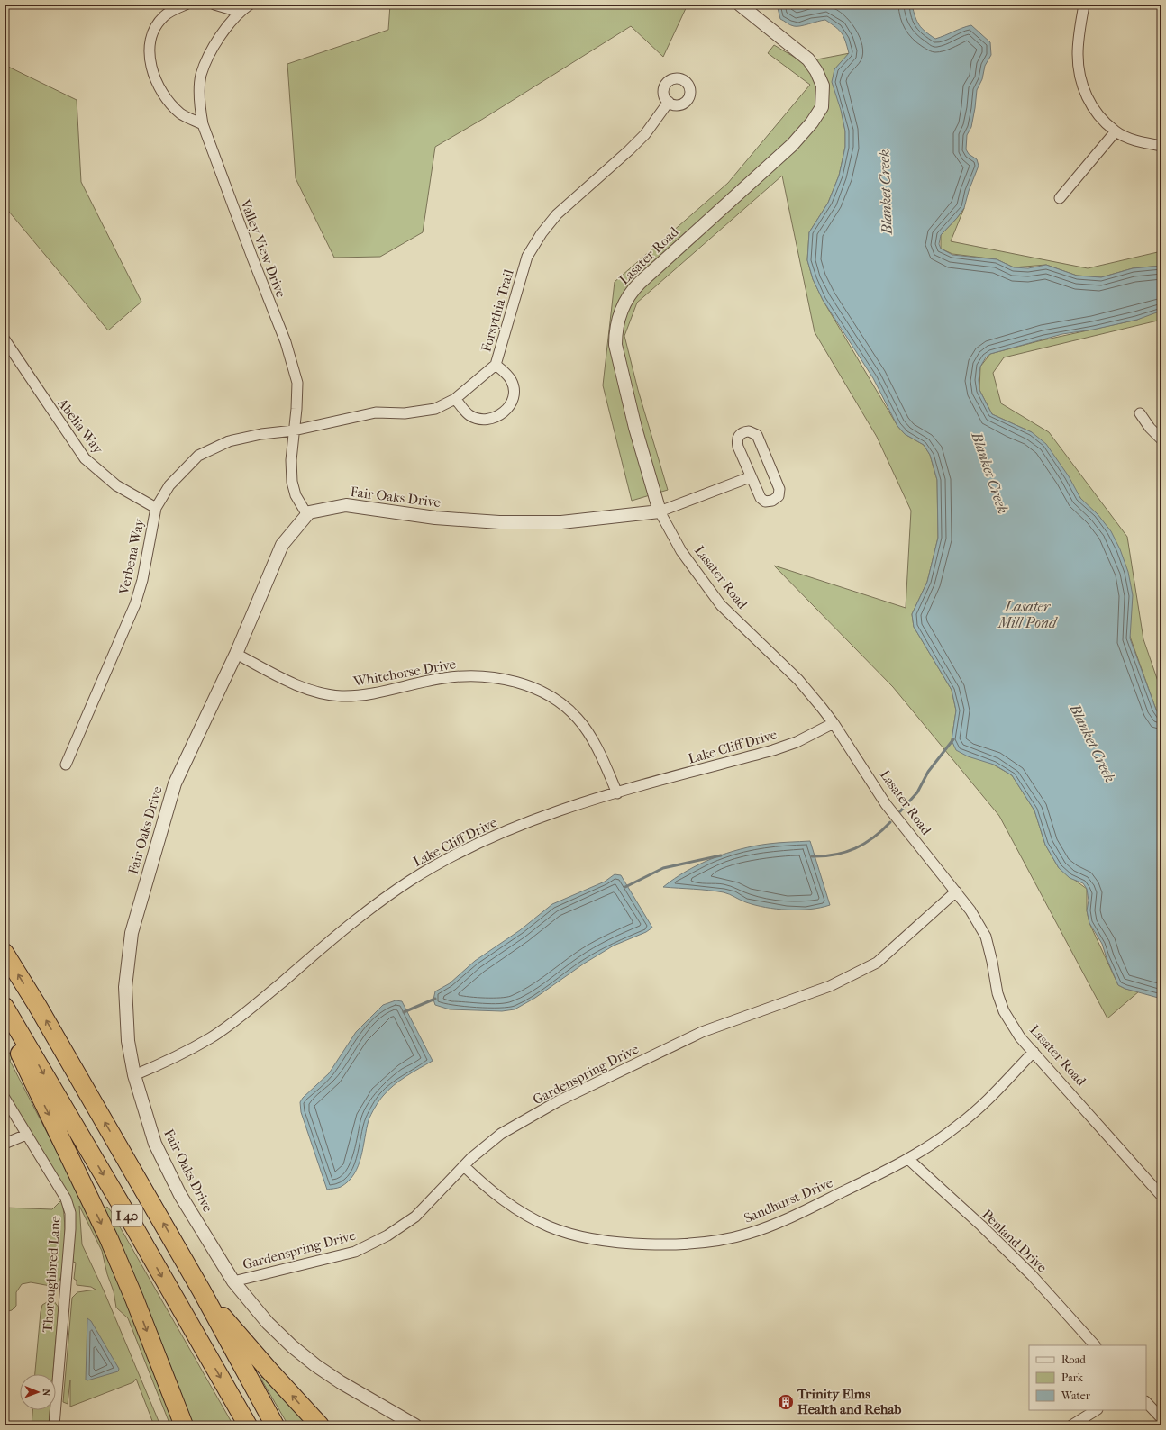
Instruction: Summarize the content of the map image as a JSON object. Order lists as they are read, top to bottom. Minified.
{"streets":{"highway":["I 40"],"street":["Valley View Drive","Lasater Road","Forsythia Trail","Abelia Way","Fair Oaks Drive","Verbena Way","Whitehorse Drive","Lake Cliff Drive","Gardenspring Drive","Sandhurst Drive","Penland Drive","Thoroughbred Lane"]},"crossings":[["Valley View Drive","Forsythia Trail"],["Valley View Drive","Fair Oaks Drive"],["Valley View Drive","Verbena Way"],["Lasater Road","Fair Oaks Drive"],["Lasater Road","Lake Cliff Drive"],["Lasater Road","Gardenspring Drive"],["Lasater Road","Sandhurst Drive"],["Forsythia Trail","Verbena Way"],["Abelia Way","Verbena Way"],["Fair Oaks Drive","Whitehorse Drive"],["Fair Oaks Drive","Lake Cliff Drive"],["Fair Oaks Drive","Gardenspring Drive"],["Whitehorse Drive","Lake Cliff Drive"],["Gardenspring Drive","Sandhurst Drive"],["Sandhurst Drive","Penland Drive"]],"water":["Blanket Creek","Lasater Mill Pond"],"places":{"building":["Trinity Elms Health and Rehab"]},"legend":["Road","Park","Water"],"north":"right"}
